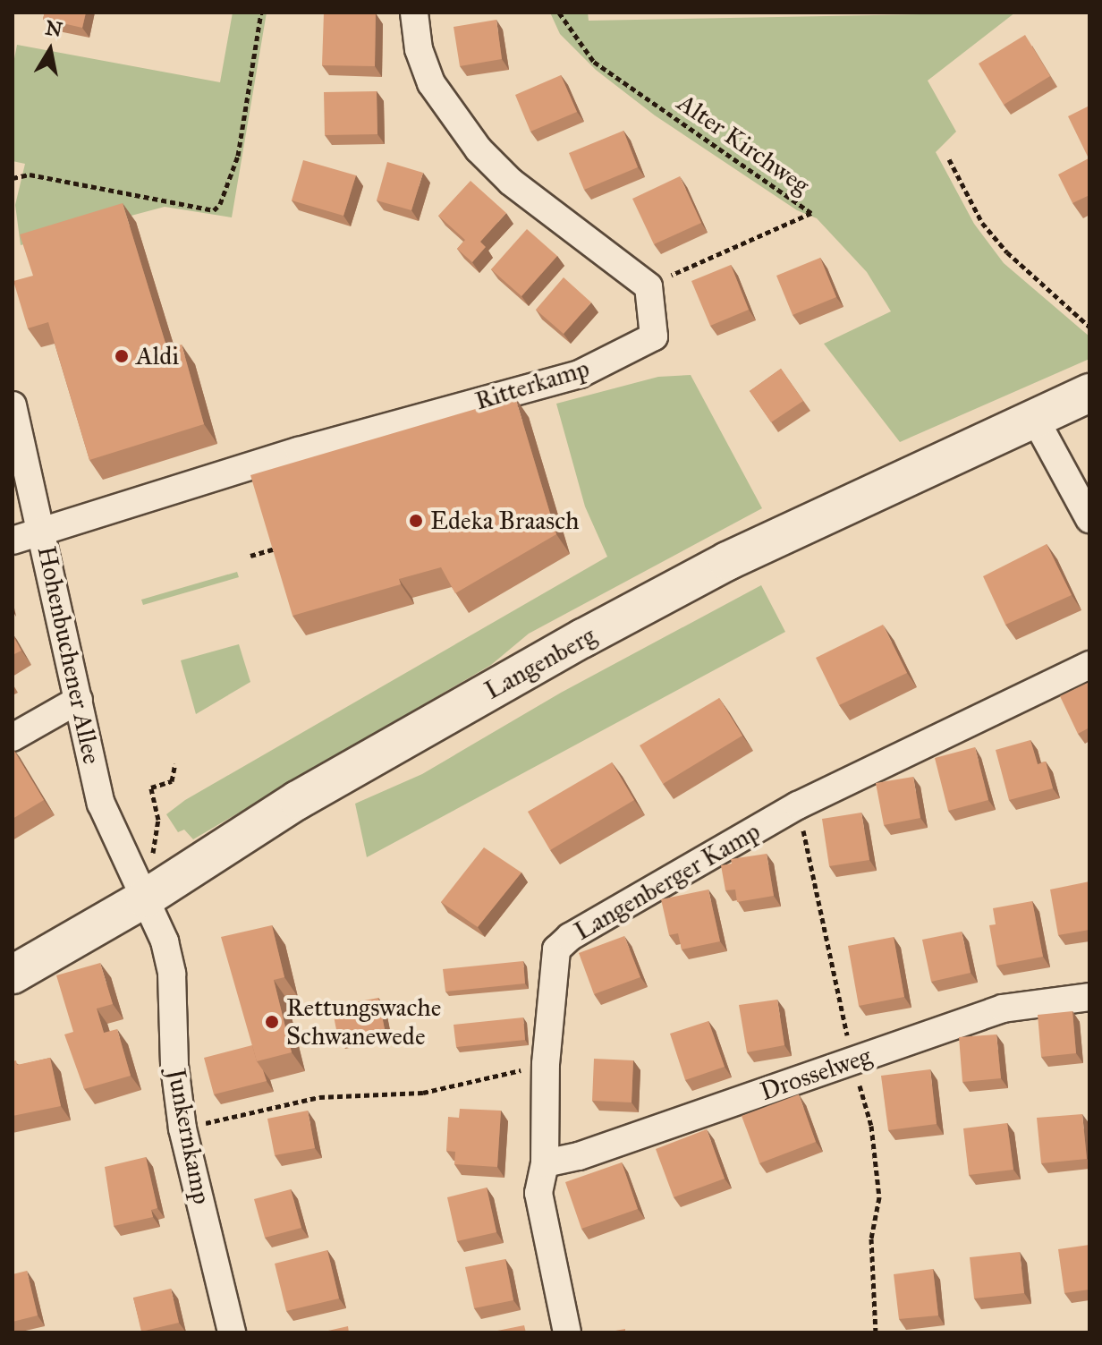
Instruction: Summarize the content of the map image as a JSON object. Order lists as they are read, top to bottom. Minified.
{"streets":{"main road":["Langenberg"],"street":["Ritterkamp","Hohenbuchener Allee","Langenberger Kamp","Drosselweg","Junkernkamp"],"path":["Alter Kirchweg"]},"crossings":[["Alter Kirchweg","Ritterkamp"],["Ritterkamp","Hohenbuchener Allee"],["Hohenbuchener Allee","Langenberg"],["Hohenbuchener Allee","Junkernkamp"],["Langenberg","Junkernkamp"],["Langenberger Kamp","Drosselweg"]],"places":["Aldi","Edeka Braasch","Rettungswache Schwanewede"],"north":"top"}
